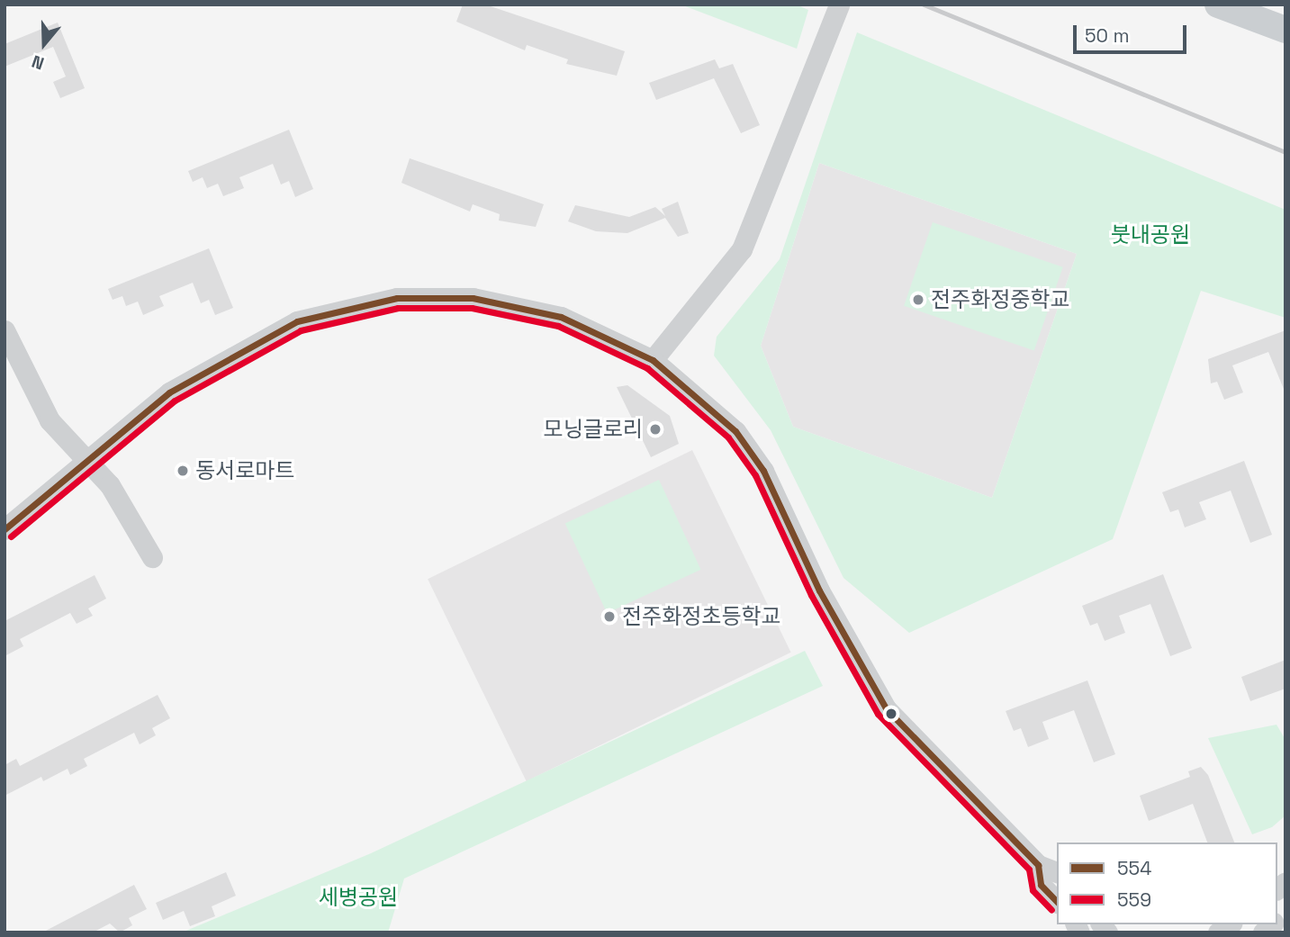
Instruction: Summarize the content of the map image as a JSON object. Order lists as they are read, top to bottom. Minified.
{"parks":["붓내공원","세병공원"],"places":["전주화정중학교","모닝글로리","동서로마트","전주화정초등학교"],"lines":["transit line 554","transit line 559"],"legend":["554","559"],"scale_bar":"50 m","north":"bottom"}
